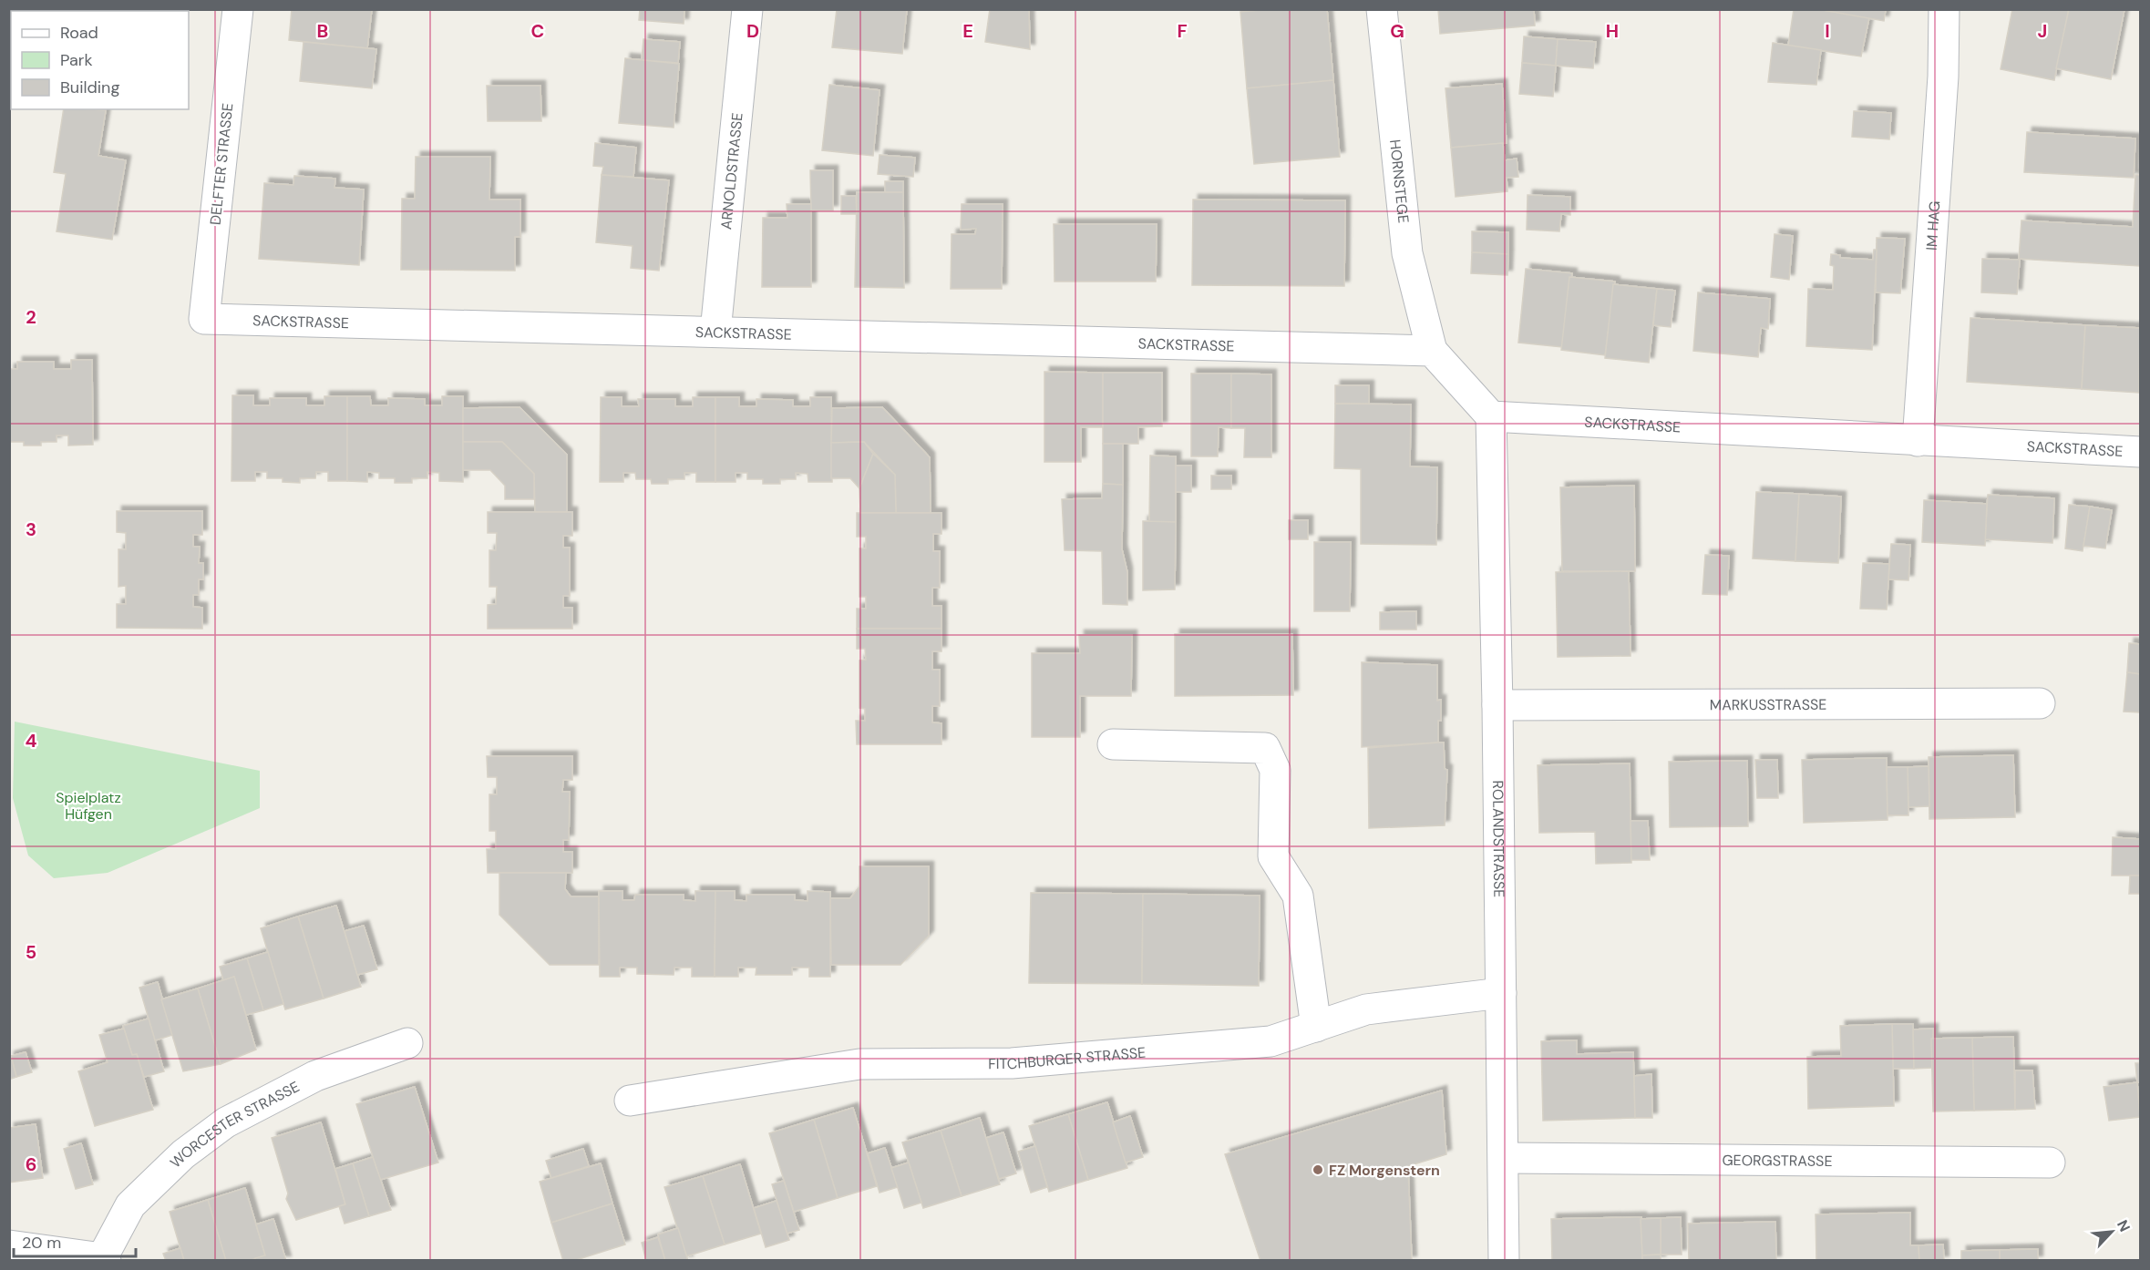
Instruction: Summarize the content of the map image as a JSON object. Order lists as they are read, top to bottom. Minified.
{"streets":{"street":["DELFTER STRASSE","ARNOLDSTRASSE","HORNSTEGE","IM HAG","SACKSTRASSE","MARKUSSTRASSE","ROLANDSTRASSE","FITCHBURGER STRASSE","WORCESTER STRASSE","GEORGSTRASSE"]},"crossings":[["DELFTER STRASSE","SACKSTRASSE"],["ARNOLDSTRASSE","SACKSTRASSE"],["HORNSTEGE","SACKSTRASSE"],["IM HAG","SACKSTRASSE"],["SACKSTRASSE","ROLANDSTRASSE"],["MARKUSSTRASSE","ROLANDSTRASSE"],["ROLANDSTRASSE","FITCHBURGER STRASSE"],["ROLANDSTRASSE","GEORGSTRASSE"]],"parks":["Spielplatz Hüfgen"],"places":["FZ Morgenstern"],"legend":["Road","Park","Building"],"scale_bar":"20 m","north":"top right","grid":{"columns":["B","C","D","E","F","G","H","I","J"],"rows":["2","3","4","5","6"]}}
